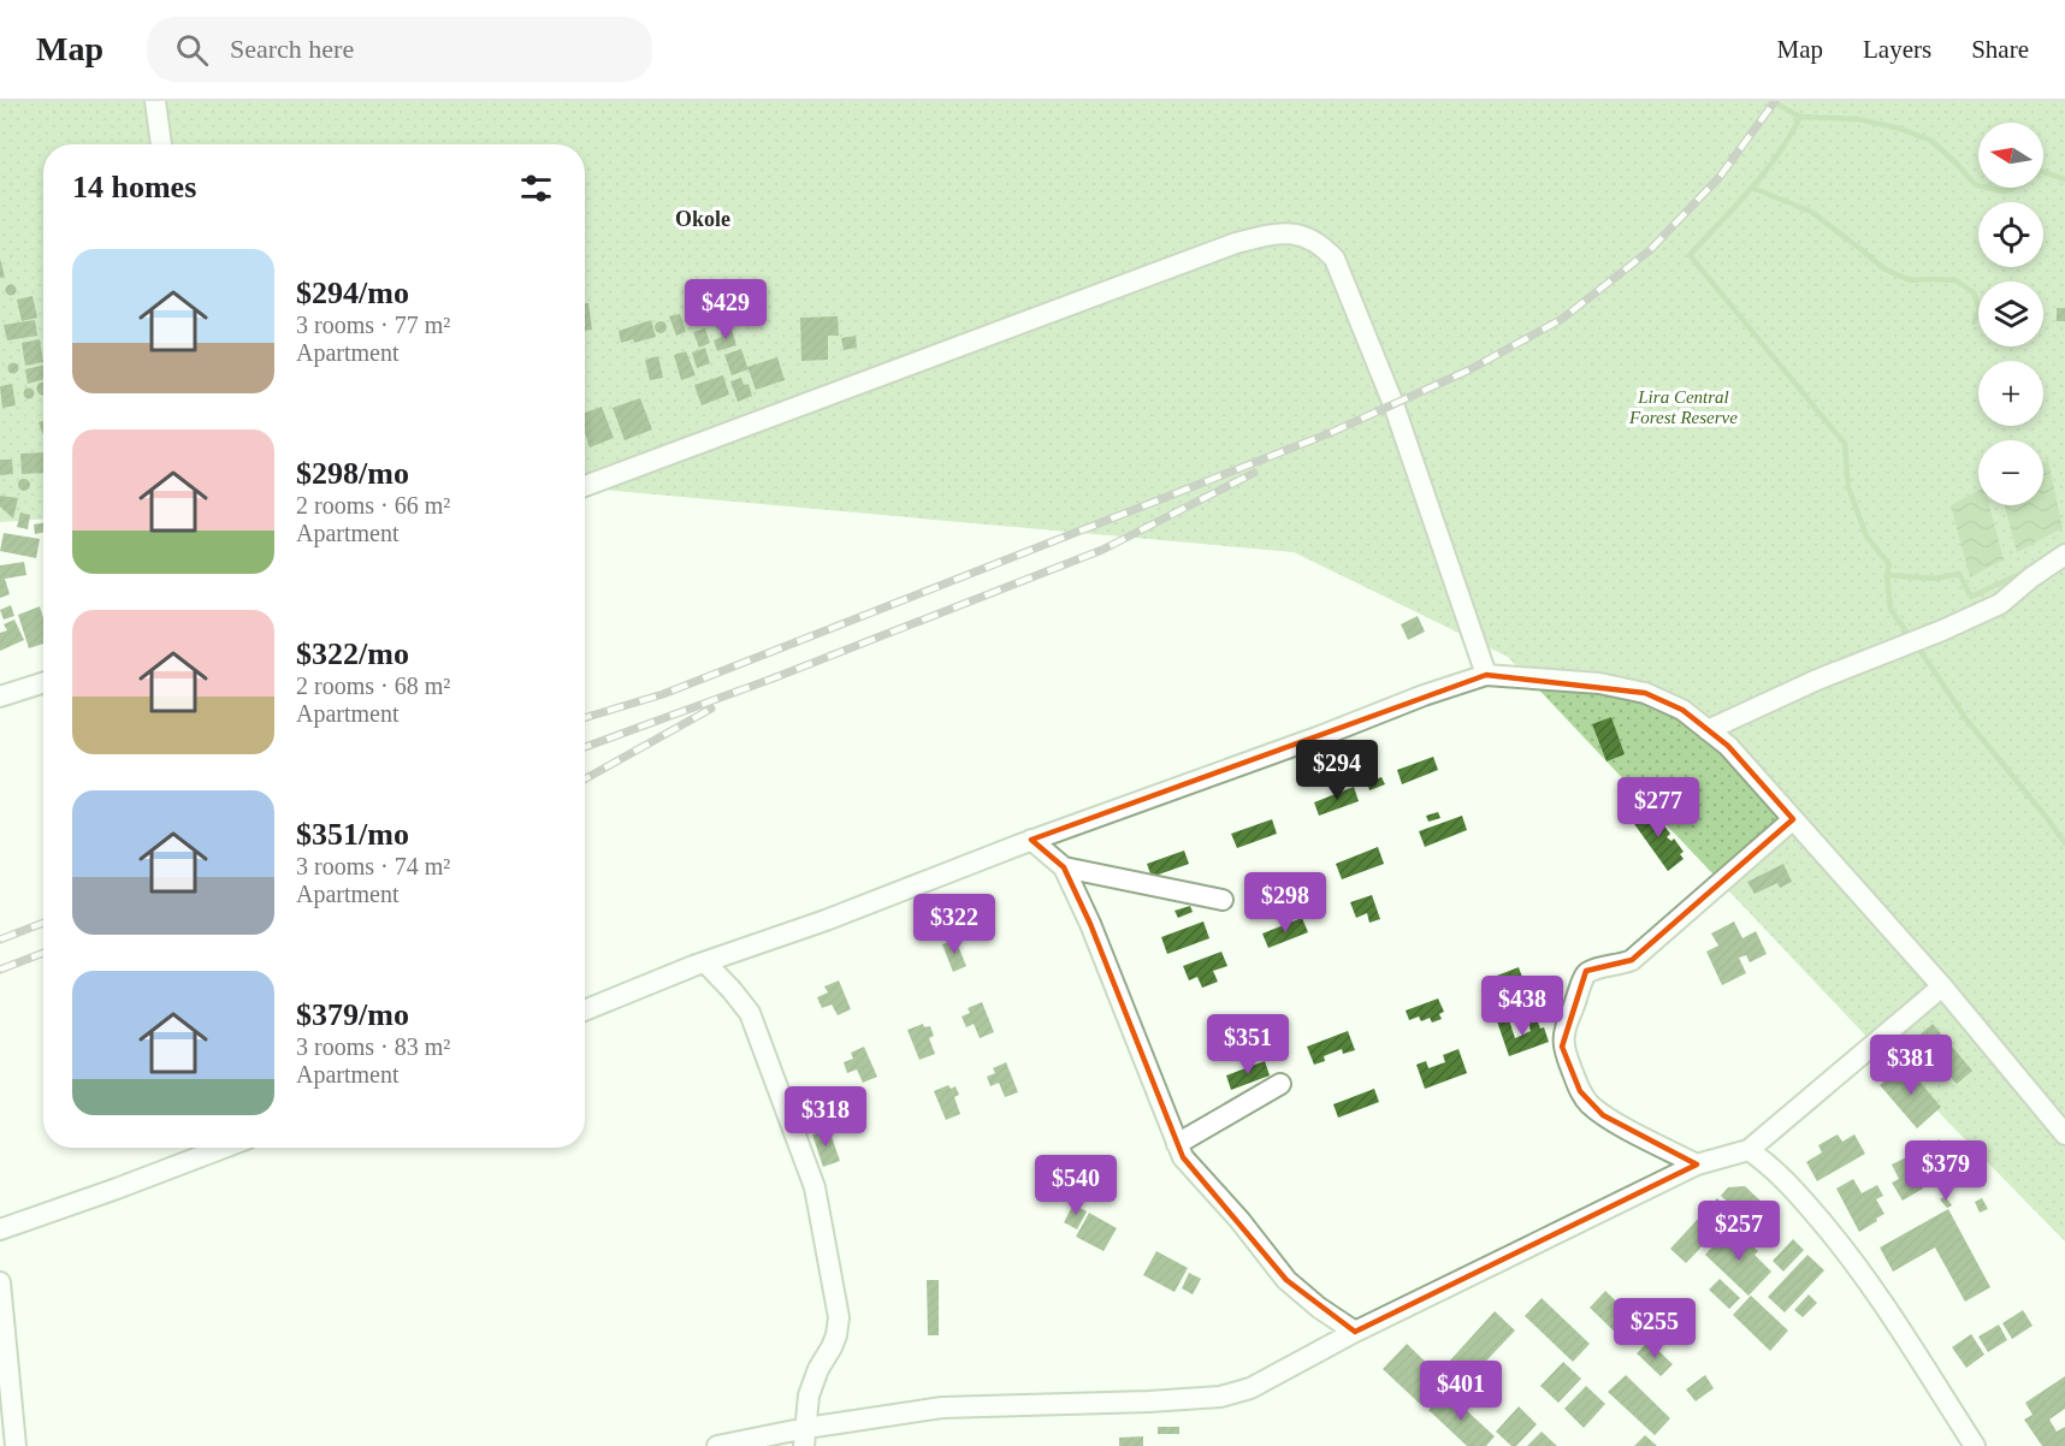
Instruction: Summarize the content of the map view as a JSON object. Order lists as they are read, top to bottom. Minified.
{"districts":["Okole"],"parks":["Lira Central Forest Reserve"],"north":"left","page":{"header":"Map","search":"Search here","nav":["Map","Layers","Share"],"map_buttons":["+","−"],"heading":"14 homes","list":[{"name":"$294/mo","note":"3 rooms · 77 m² · Apartment"},{"name":"$298/mo","note":"2 rooms · 66 m² · Apartment"},{"name":"$322/mo","note":"2 rooms · 68 m² · Apartment"},{"name":"$351/mo","note":"3 rooms · 74 m² · Apartment"},{"name":"$379/mo","note":"3 rooms · 83 m² · Apartment"}],"price":["$429","$294","$277","$298","$322","$438","$351","$381","$318","$379","$540","$257","$255","$401"]}}
